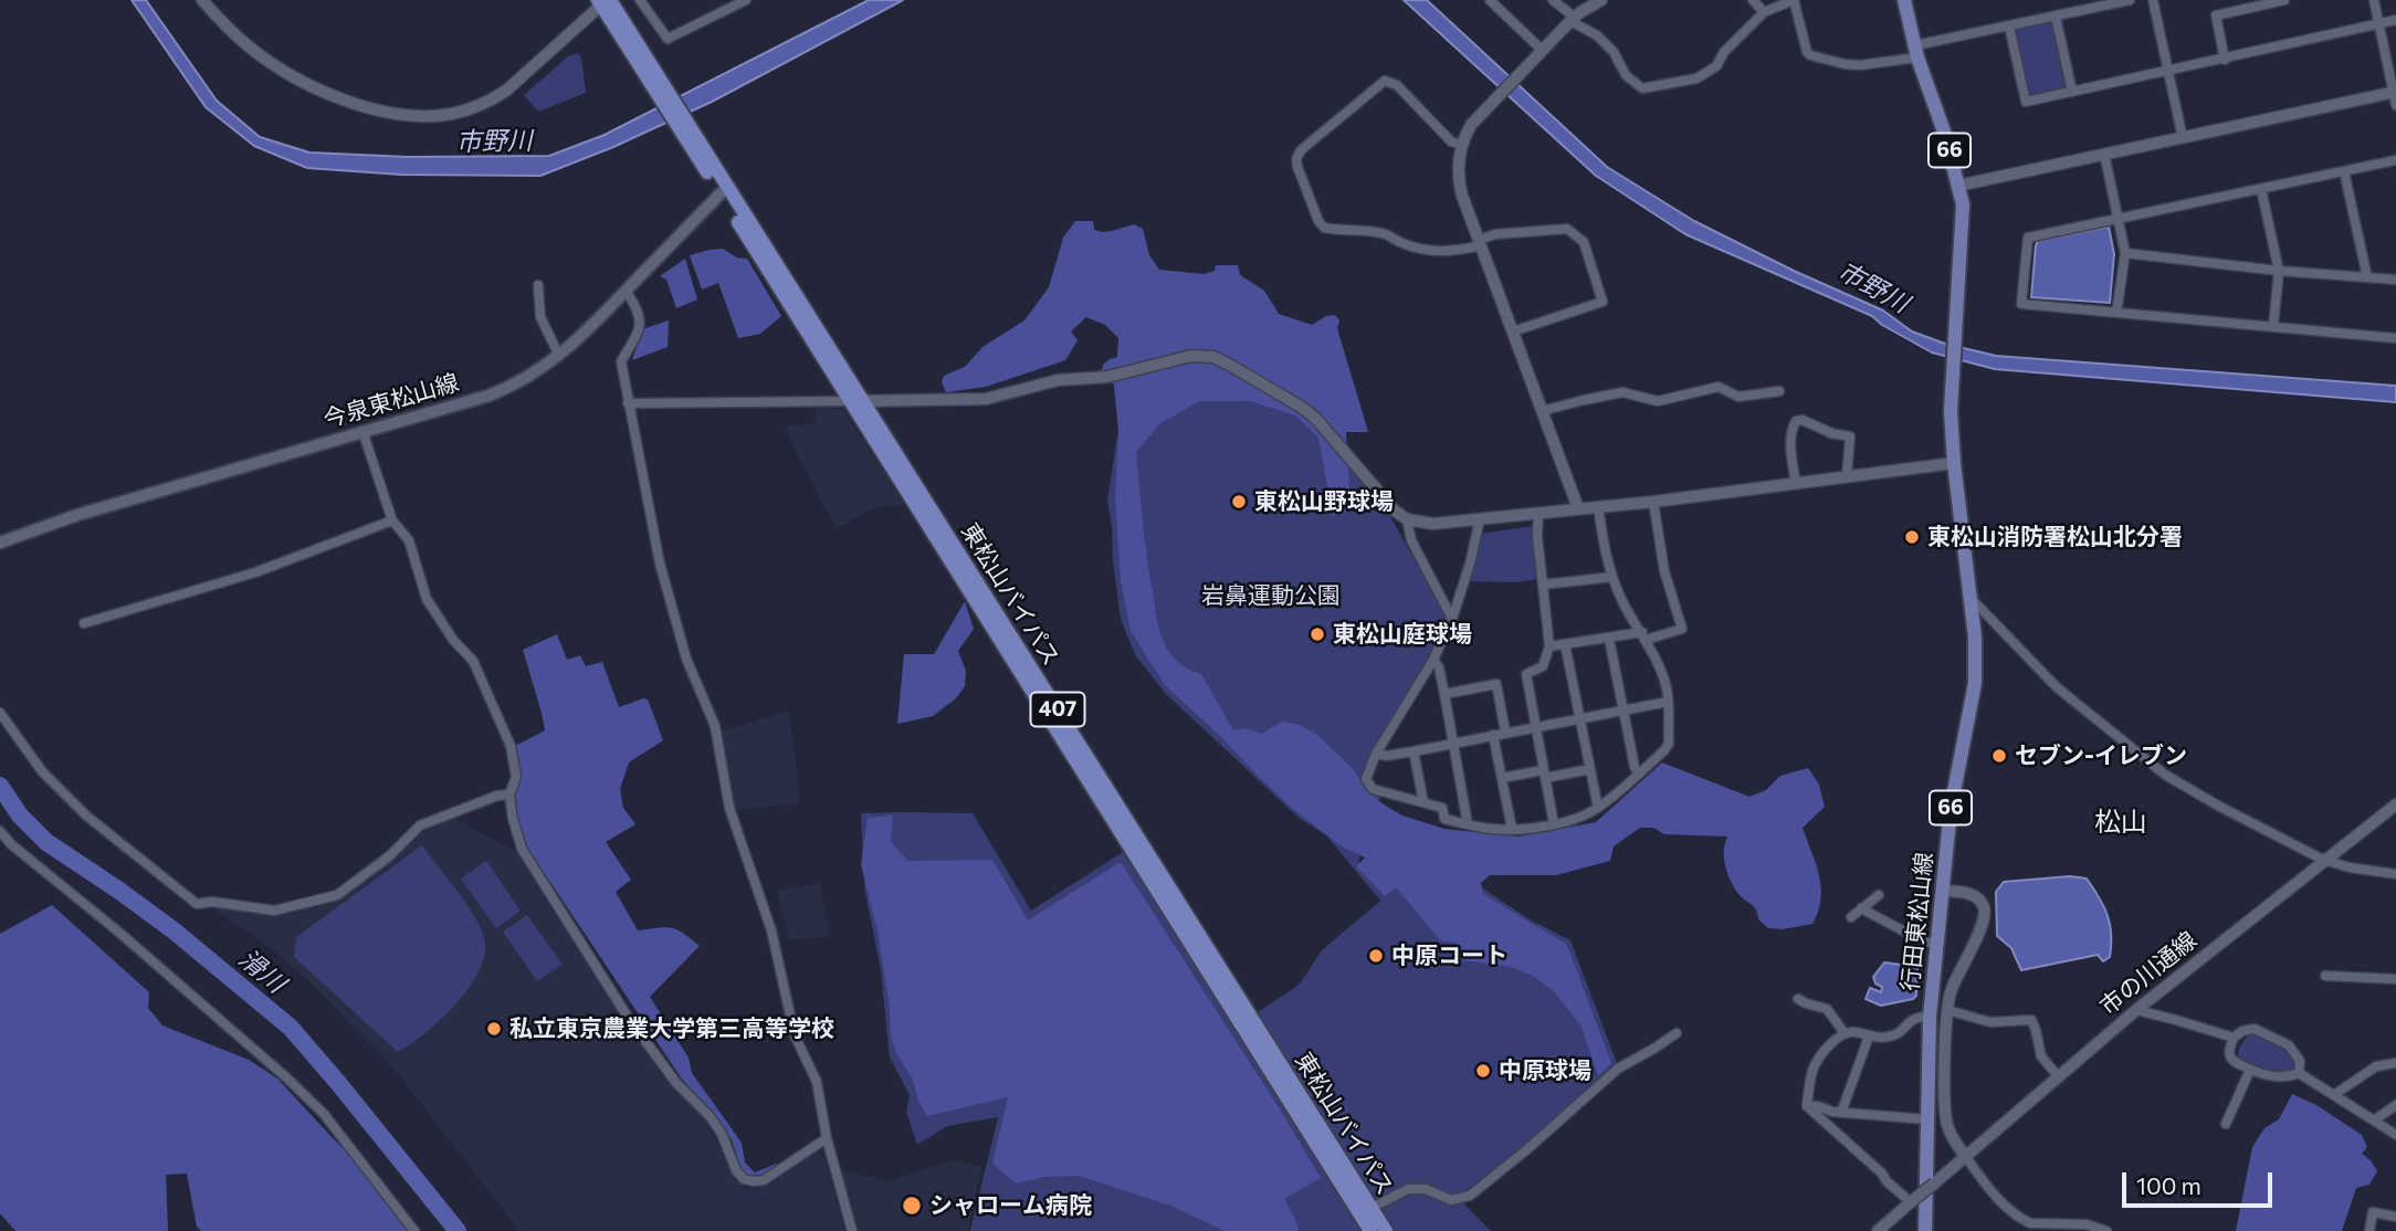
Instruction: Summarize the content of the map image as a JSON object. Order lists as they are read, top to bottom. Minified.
{"streets":{"highway":["東松山バイパス","407"],"main road":["66","今泉東松山線","行田東松山線"],"street":["市の川通線"]},"crossings":[["66","行田東松山線"],["今泉東松山線","東松山バイパス"]],"districts":["松山"],"water":["市野川","滑川"],"parks":["岩鼻運動公園"],"places":["東松山野球場","東松山消防署松山北分署","東松山庭球場","セブン-イレブン","中原コート","私立東京農業大学第三高等学校","中原球場","シャローム病院"],"scale_bar":"100 m"}
